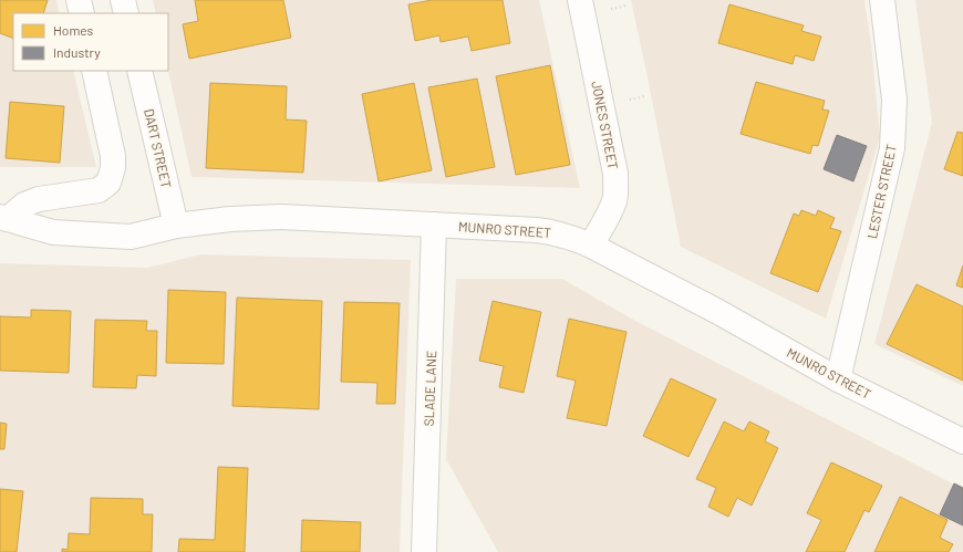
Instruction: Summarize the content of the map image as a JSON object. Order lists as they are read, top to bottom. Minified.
{"streets":{"street":["JONES STREET","DART STREET","LESTER STREET","MUNRO STREET","SLADE LANE"]},"crossings":[["JONES STREET","MUNRO STREET"],["DART STREET","MUNRO STREET"],["LESTER STREET","MUNRO STREET"],["MUNRO STREET","SLADE LANE"]],"legend":["Homes","Industry"]}
